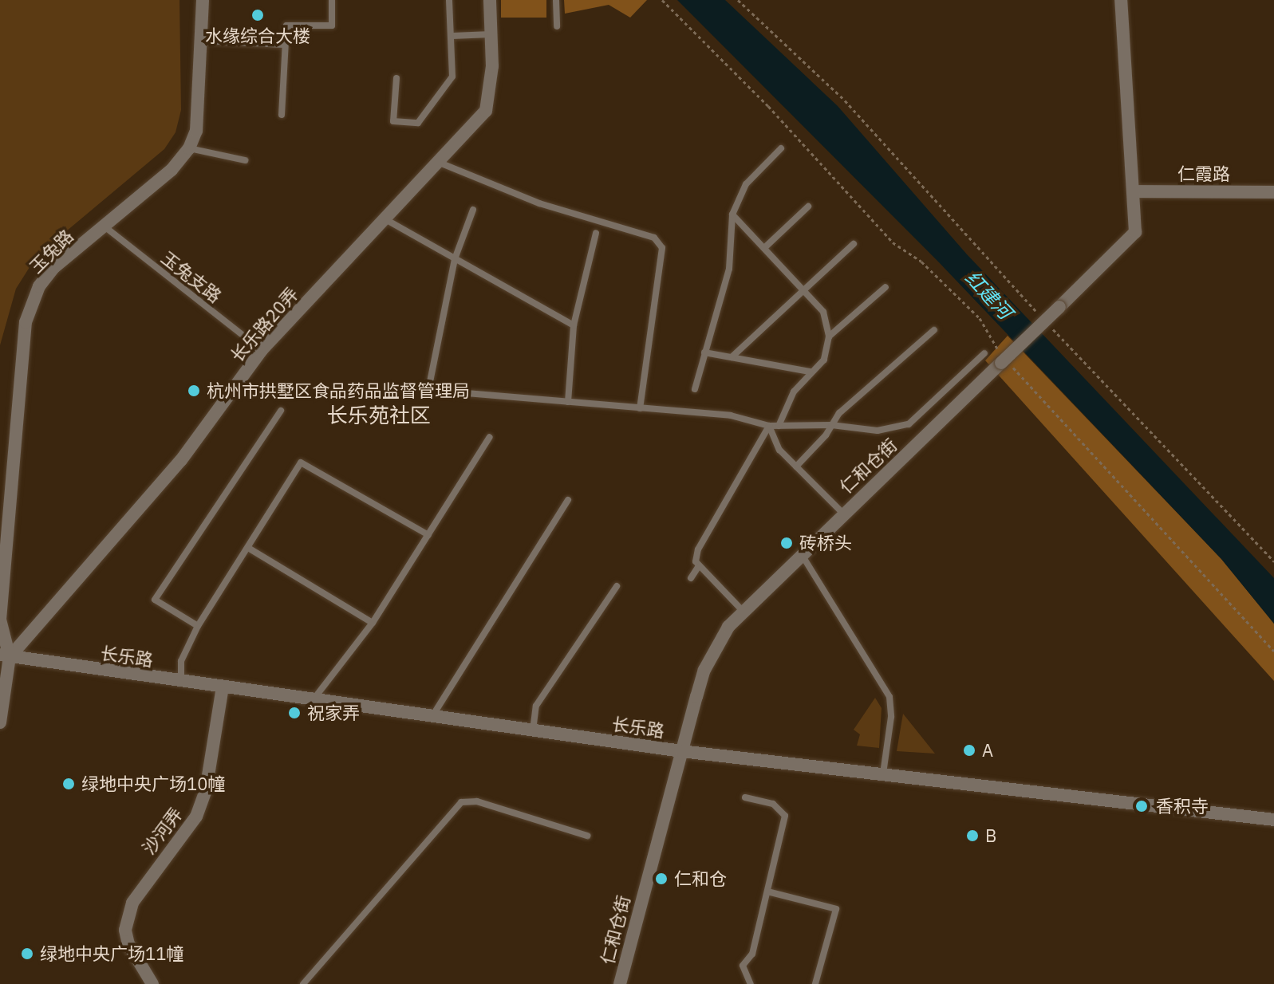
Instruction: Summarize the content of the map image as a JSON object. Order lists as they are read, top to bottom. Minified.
{"streets":{"street":["仁霞路","玉兔路","长乐路20弄","仁和仓街","长乐路","沙河弄"],"lane":["玉兔支路"]},"crossings":[["仁霞路","仁和仓街"],["玉兔路","玉兔支路"],["玉兔路","长乐路20弄"],["玉兔路","长乐路"],["玉兔支路","长乐路20弄"],["长乐路20弄","长乐路"],["仁和仓街","长乐路"],["长乐路","沙河弄"]],"districts":["长乐苑社区"],"water":["红建河"],"places":["水缘综合大楼","杭州市拱墅区食品药品监督管理局","砖桥头","祝家弄","A","绿地中央广场10幢","香积寺","B","仁和仓","绿地中央广场11幢"]}
